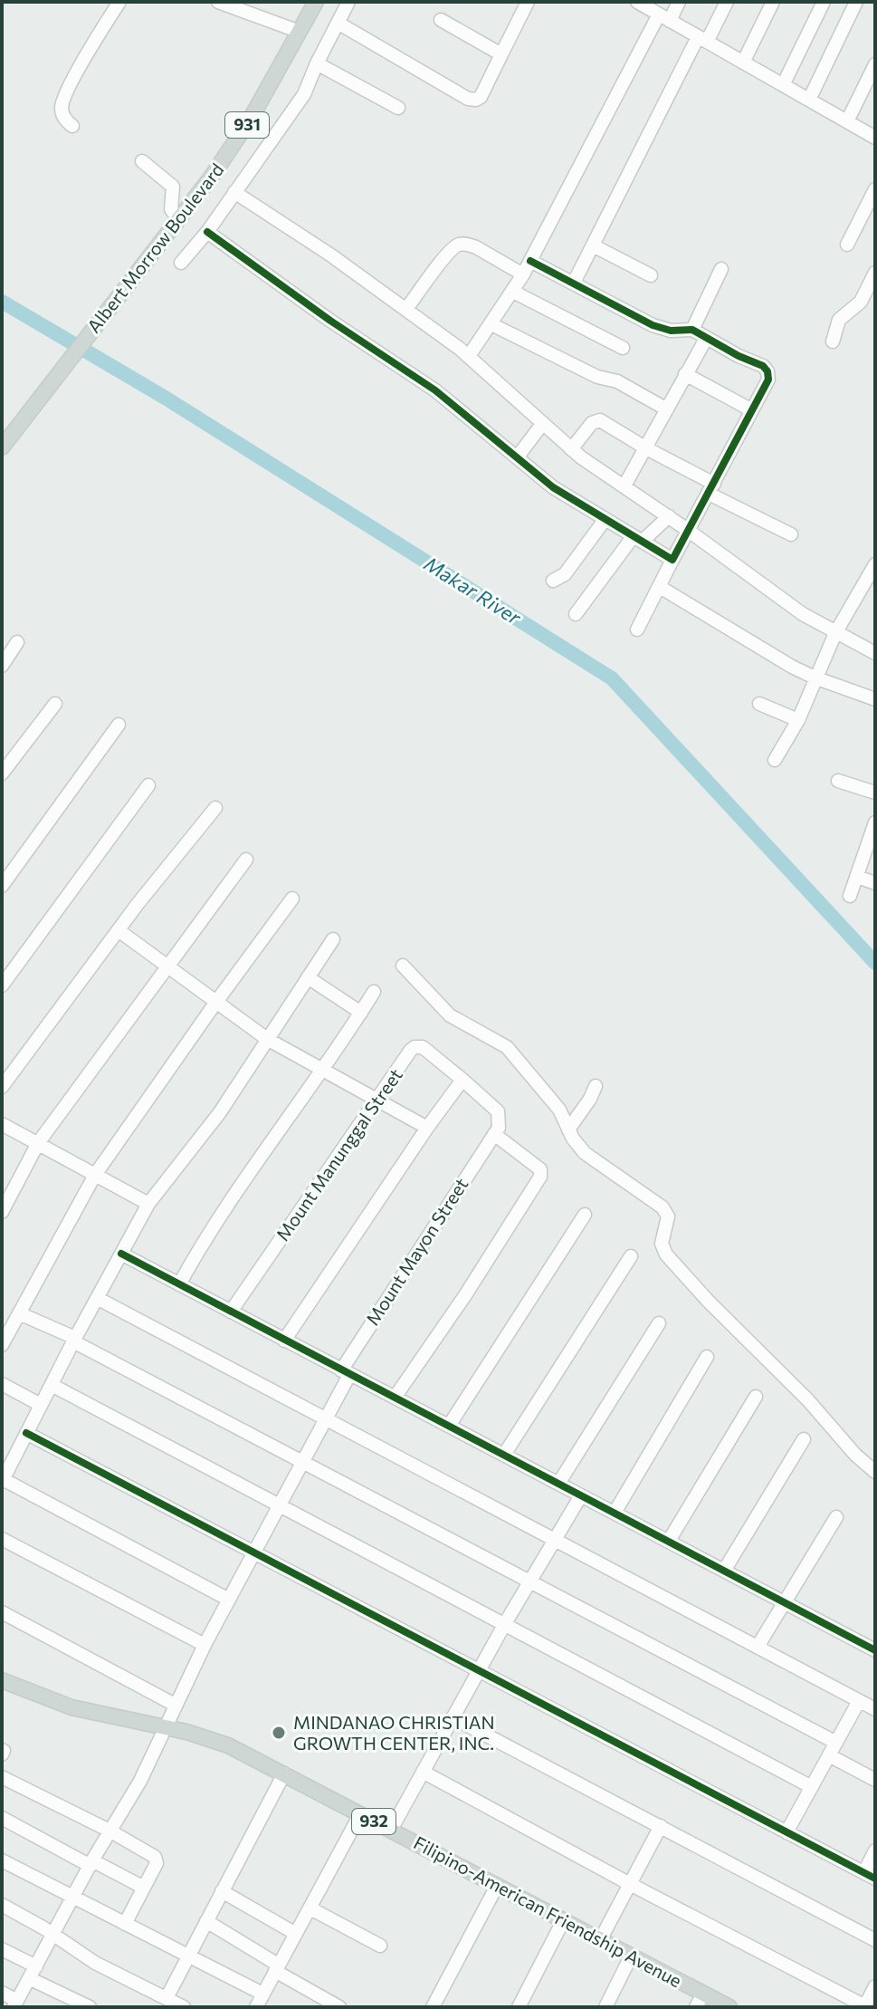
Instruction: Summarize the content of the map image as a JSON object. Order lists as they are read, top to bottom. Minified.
{"streets":{"main road":["931","Albert Morrow Boulevard","932","Filipino-American Friendship Avenue"],"street":["Mount Manunggal Street","Mount Mayon Street"]},"crossings":[["Mount Mayon Street","Filipino-American Friendship Avenue"]],"water":["Makar River"],"places":["MINDANAO CHRISTIAN GROWTH CENTER, INC."]}
